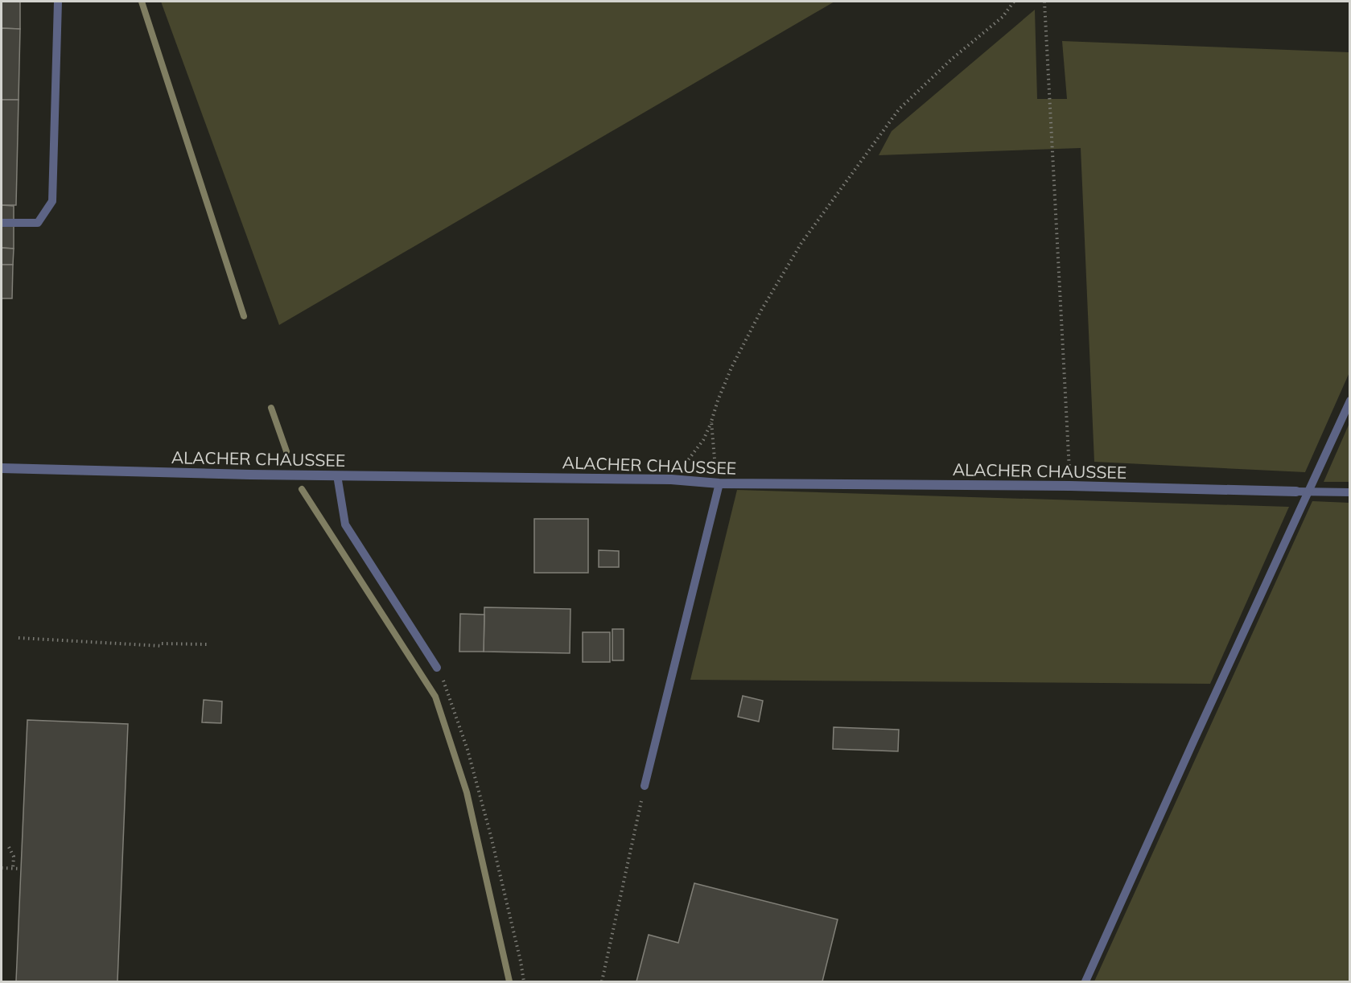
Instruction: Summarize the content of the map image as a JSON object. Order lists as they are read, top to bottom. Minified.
{"streets":{"street":["ALACHER CHAUSSEE"]}}
